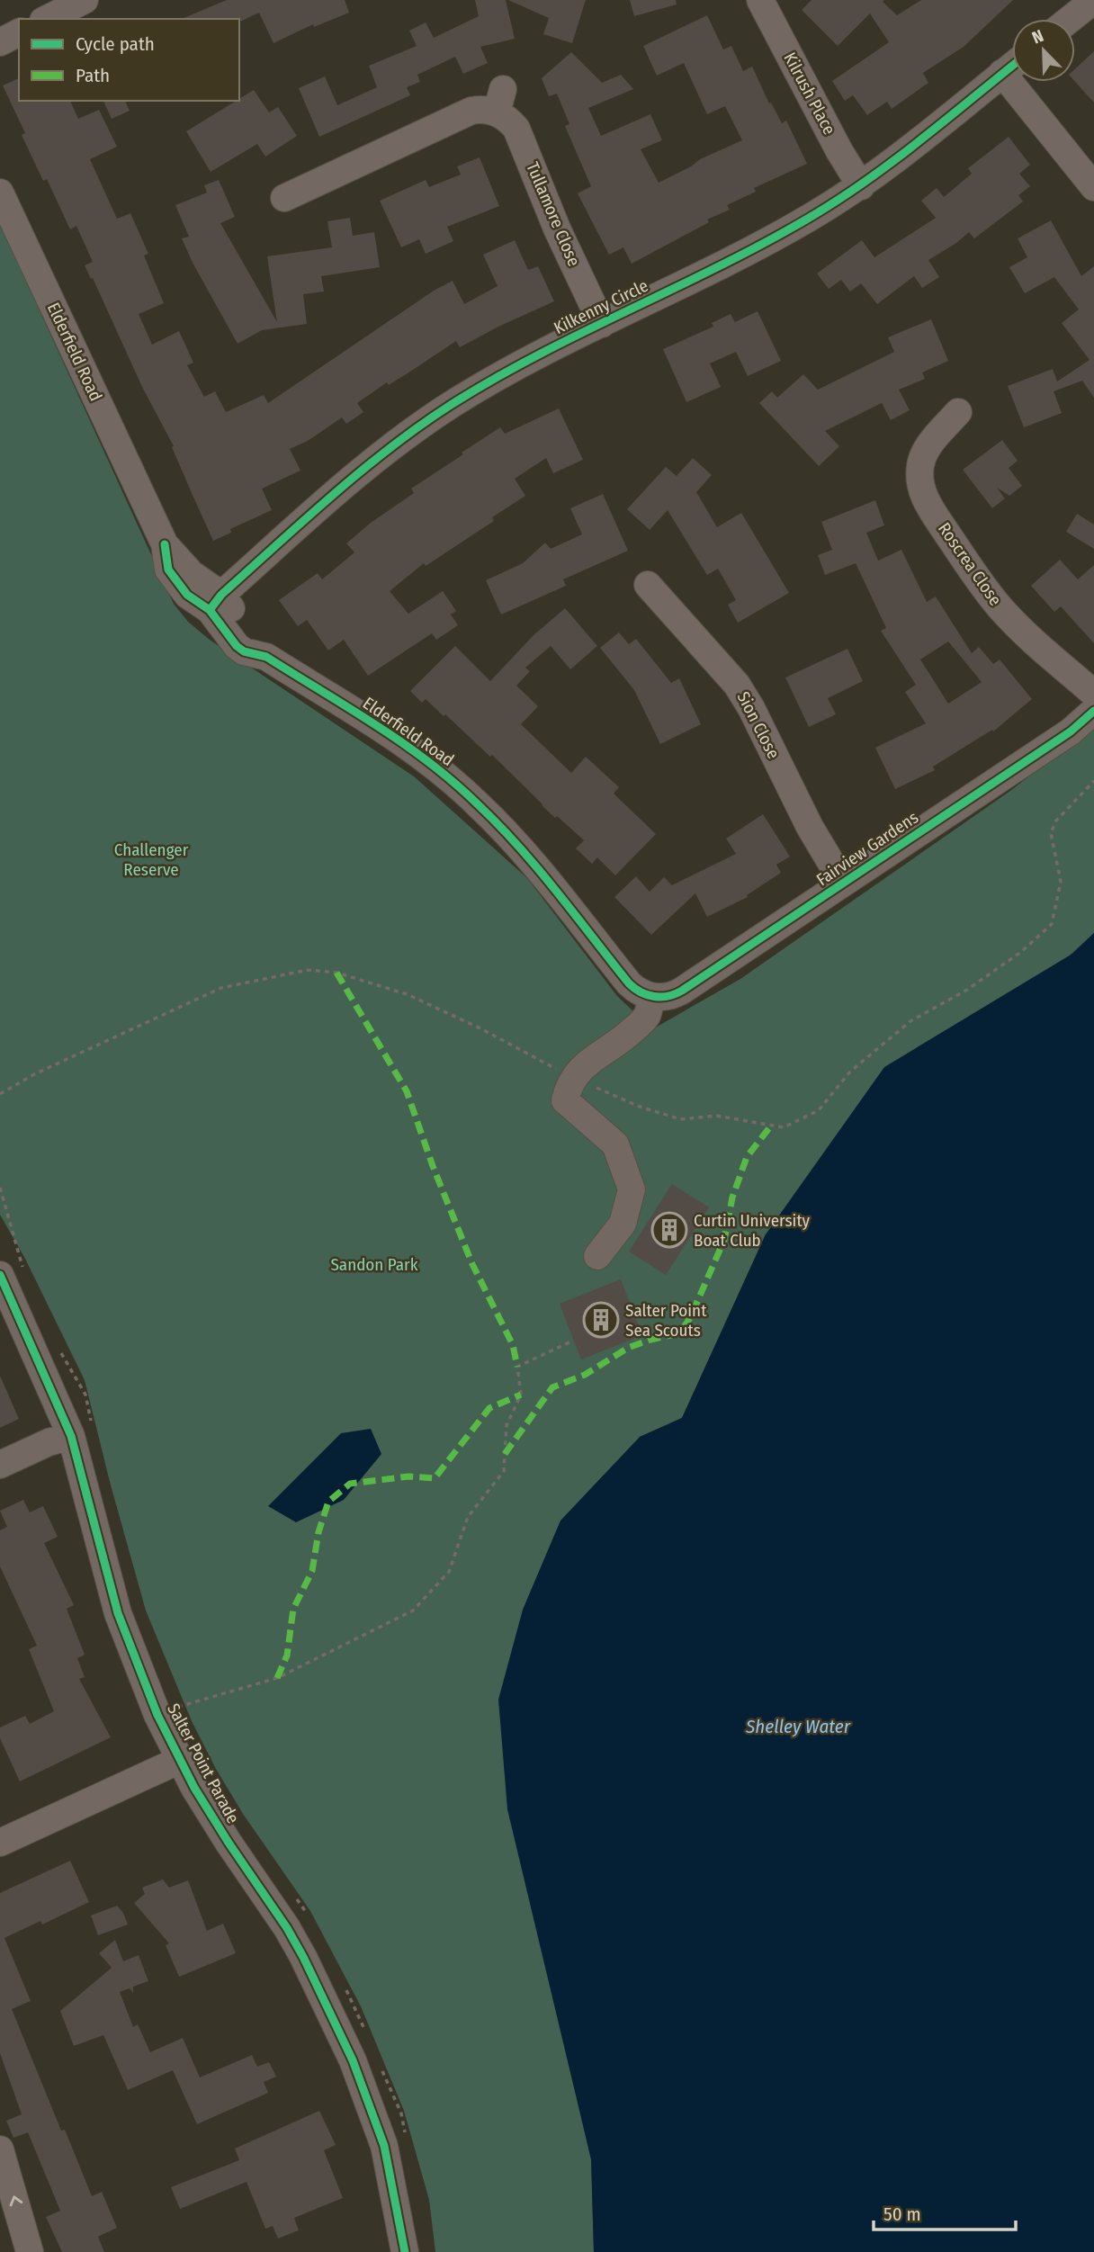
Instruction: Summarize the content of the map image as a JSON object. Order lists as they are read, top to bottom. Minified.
{"streets":{"street":["Kilrush Place","Tullamore Close","Kilkenny Circle","Elderfield Road","Roscrea Close","Sion Close","Fairview Gardens","Salter Point Parade"]},"crossings":[["Kilrush Place","Kilkenny Circle"],["Tullamore Close","Kilkenny Circle"],["Kilkenny Circle","Elderfield Road"],["Elderfield Road","Fairview Gardens"],["Sion Close","Fairview Gardens"]],"water":["Shelley Water"],"parks":["Challenger Reserve","Sandon Park"],"places":{"building":["Curtin University Boat Club","Salter Point Sea Scouts"]},"legend":["Cycle path","Path"],"scale_bar":"50 m","north":"top left"}
